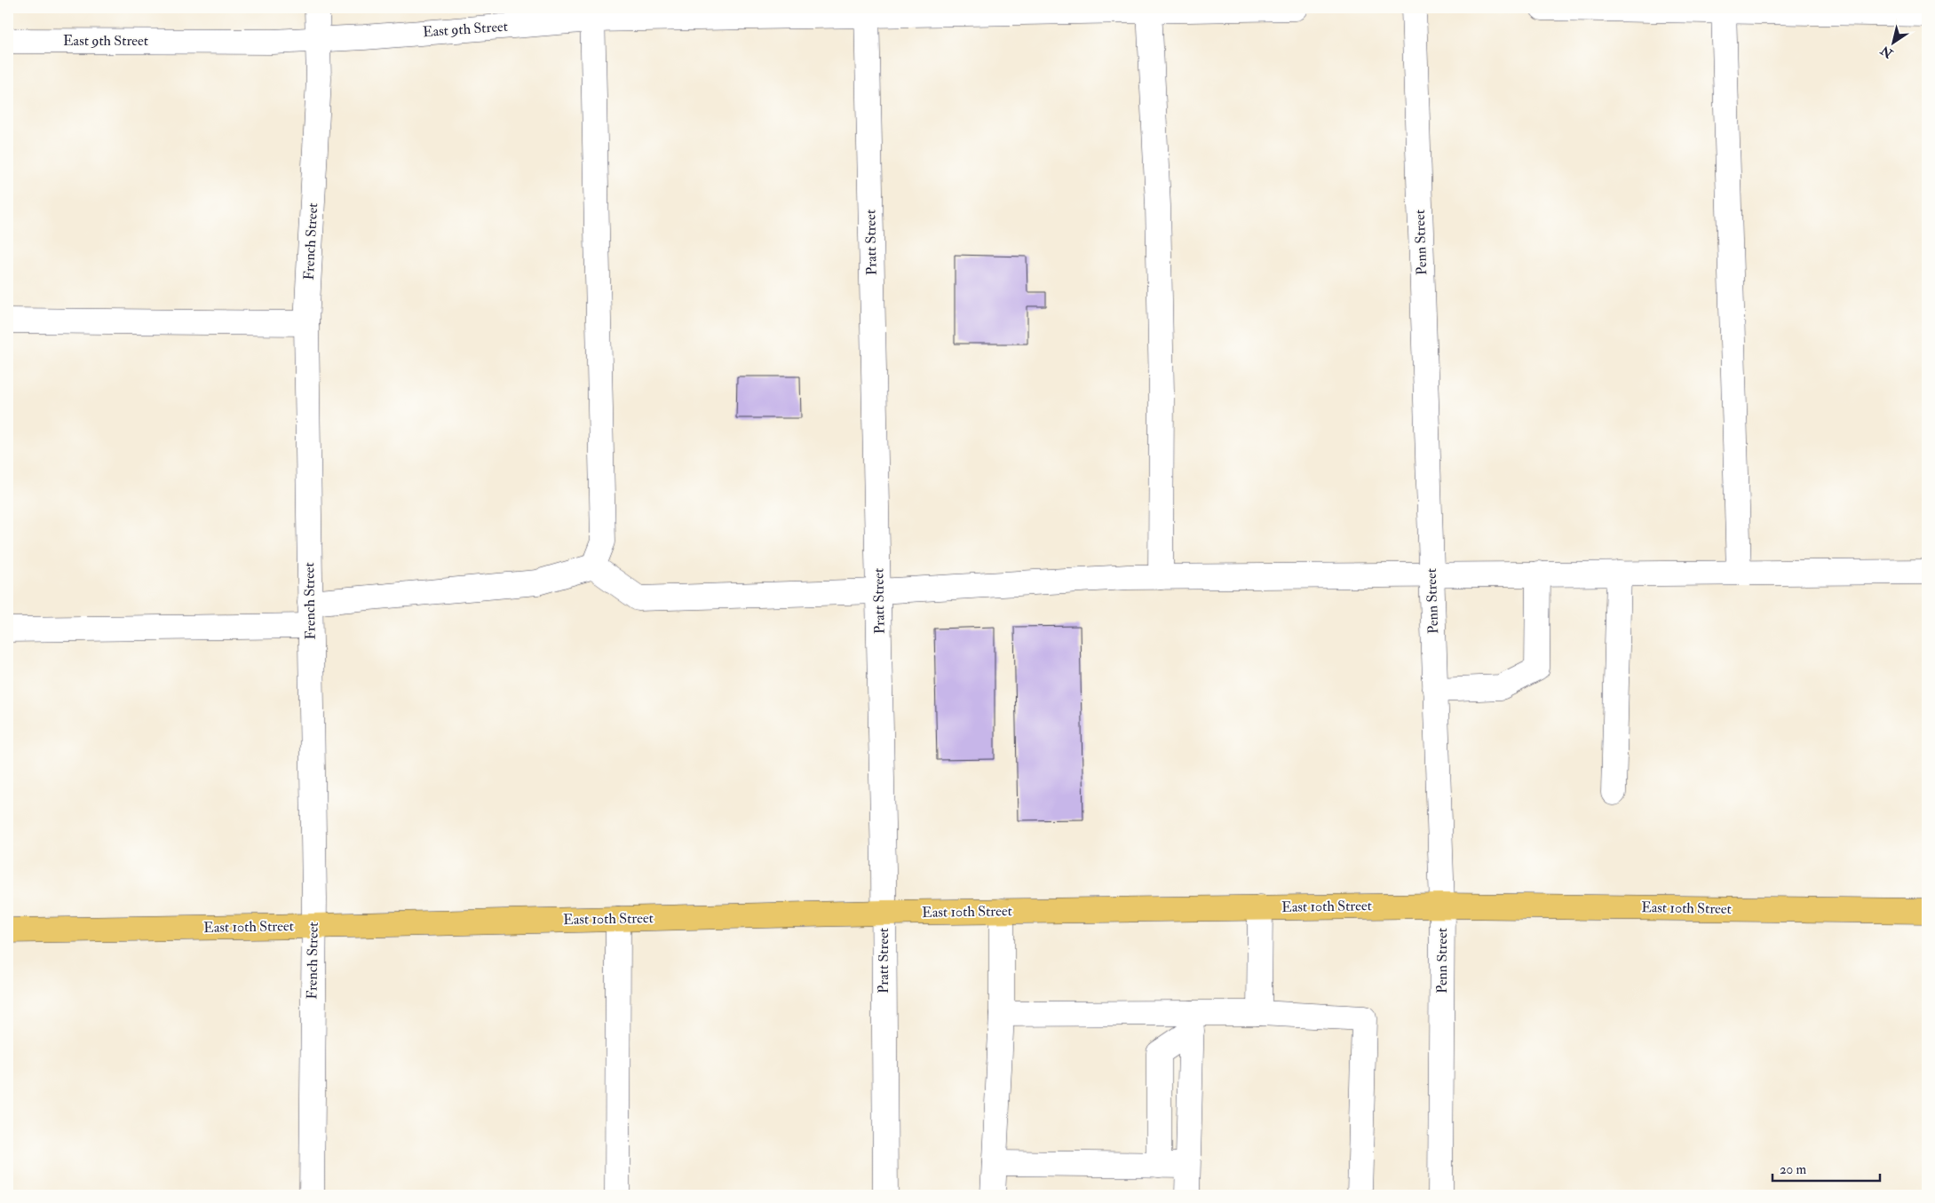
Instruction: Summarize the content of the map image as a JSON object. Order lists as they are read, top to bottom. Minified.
{"streets":{"main road":["East 10th Street"],"street":["East 9th Street","French Street","Pratt Street","Penn Street"]},"crossings":[["East 9th Street","French Street"],["East 9th Street","Pratt Street"],["French Street","East 10th Street"],["Pratt Street","East 10th Street"],["Penn Street","East 10th Street"]],"scale_bar":"20 m","north":"bottom left"}
